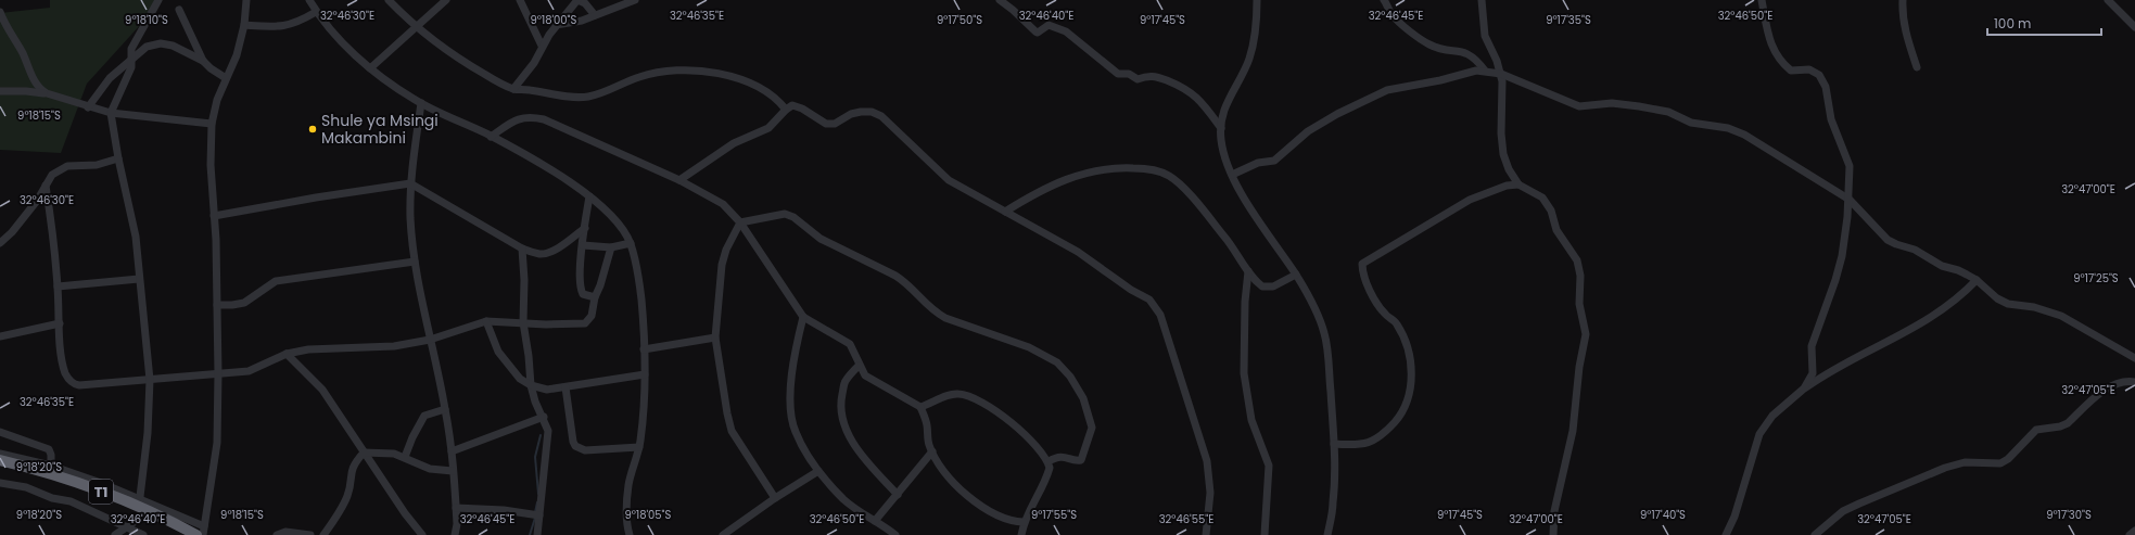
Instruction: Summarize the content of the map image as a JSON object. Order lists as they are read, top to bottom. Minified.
{"streets":{"highway":["T1"]},"places":["Shule ya Msingi Makambini"],"scale_bar":"100 m","coordinates":["32°46'30\"E","32°46'40\"E","32°46'45\"E","32°46'50\"E","32°46'35\"E","9°18'10\"S","9°18'00\"S","9°17'50\"S","9°17'45\"S","9°17'35\"S","9°18'15\"S","32°47'00\"E","9°17'25\"S","32°47'05\"E","9°18'20\"S","9°18'05\"S","9°17'55\"S","9°17'40\"S","9°17'30\"S","32°46'55\"E"]}
